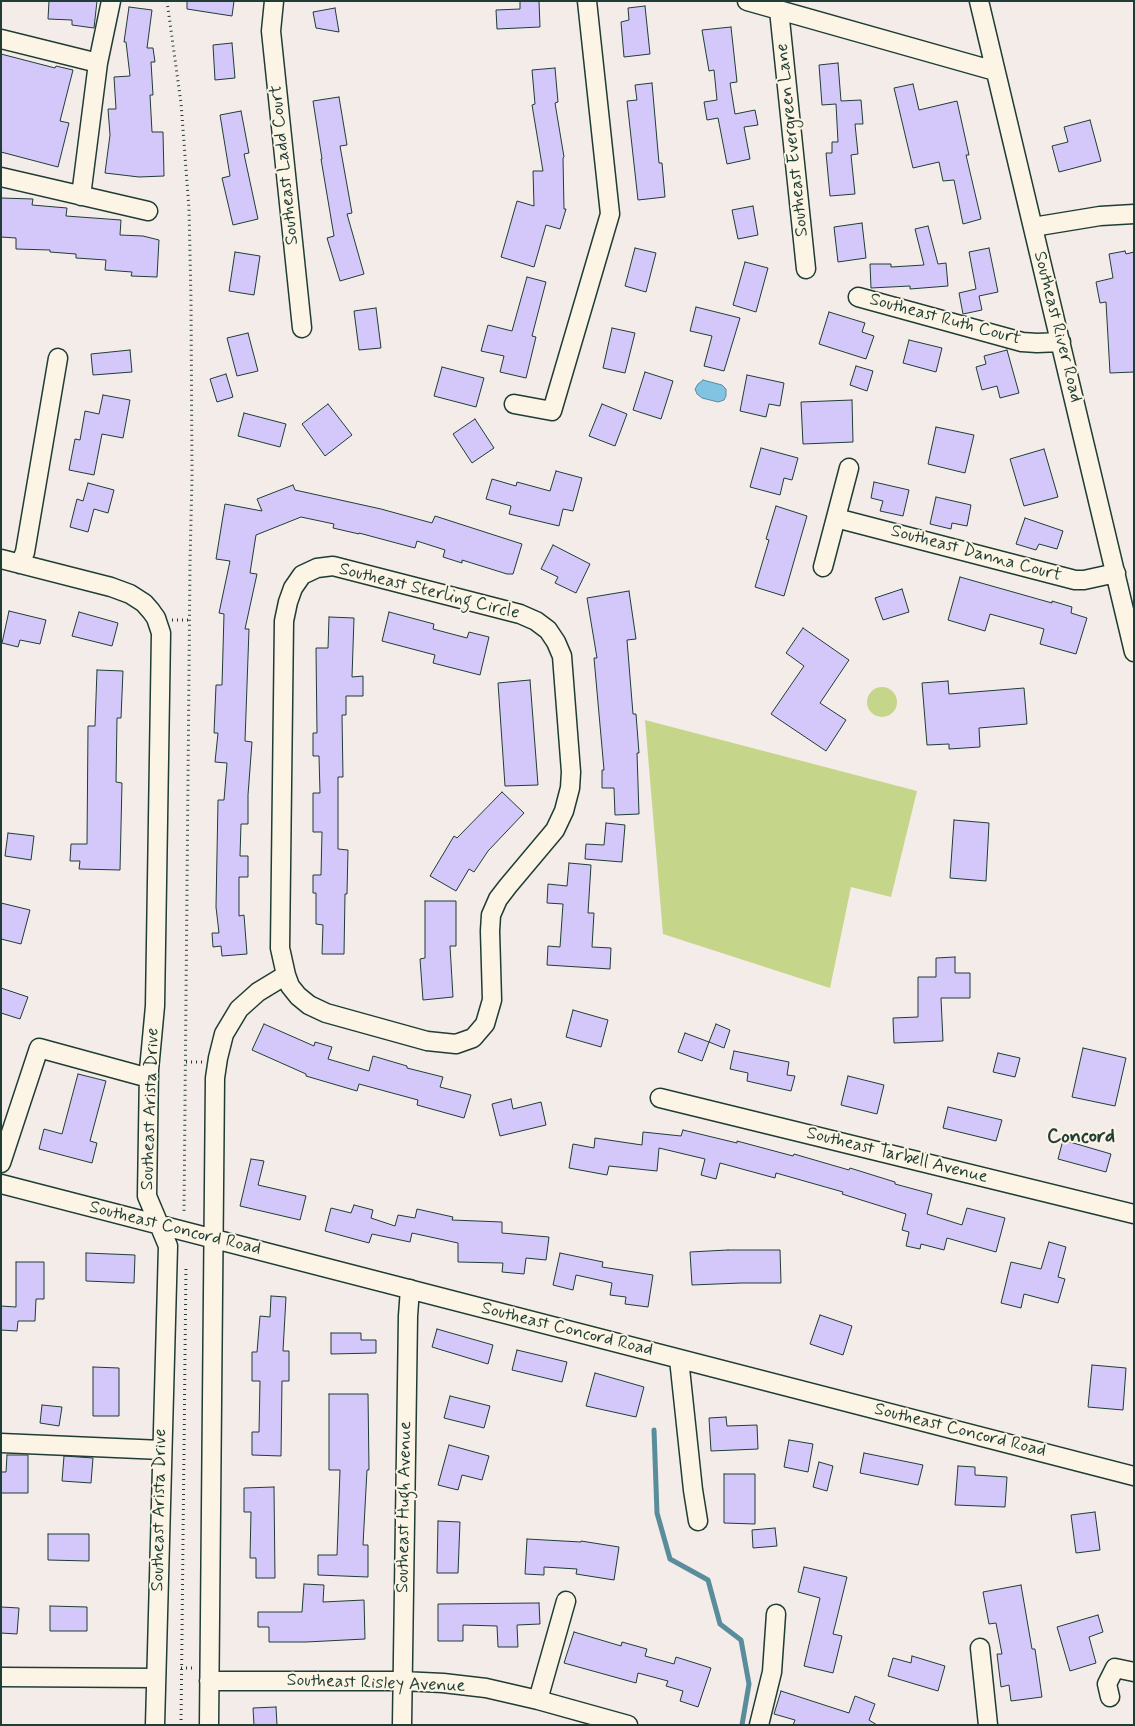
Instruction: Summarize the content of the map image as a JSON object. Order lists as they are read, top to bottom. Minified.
{"streets":{"street":["Southeast Evergreen Lane","Southeast Ladd Court","Southeast Ruth Court","Southeast River Road","Southeast Danna Court","Southeast Sterling Circle","Southeast Arista Drive","Southeast Tarbell Avenue","Southeast Concord Road","Southeast Hugh Avenue","Southeast Risley Avenue"]},"crossings":[["Southeast Ruth Court","Southeast River Road"],["Southeast River Road","Southeast Danna Court"],["Southeast Arista Drive","Southeast Concord Road"],["Southeast Concord Road","Southeast Hugh Avenue"],["Southeast Hugh Avenue","Southeast Risley Avenue"]],"districts":["Concord"]}
